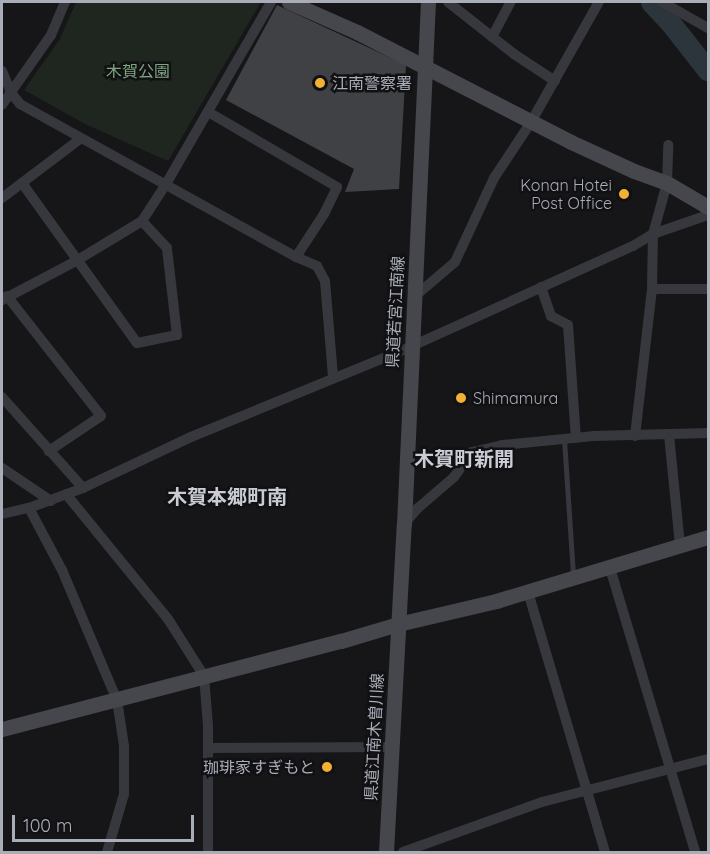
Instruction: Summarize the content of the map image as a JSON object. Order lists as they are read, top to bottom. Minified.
{"streets":{"street":["県道若宮江南線","県道江南木曽川線"]},"crossings":[["県道若宮江南線","県道江南木曽川線"]],"districts":["木賀町新開","木賀本郷町南"],"parks":["木賀公園"],"places":["江南警察署","Konan Hotei Post Office","Shimamura","珈琲家すぎもと"],"scale_bar":"100 m"}
